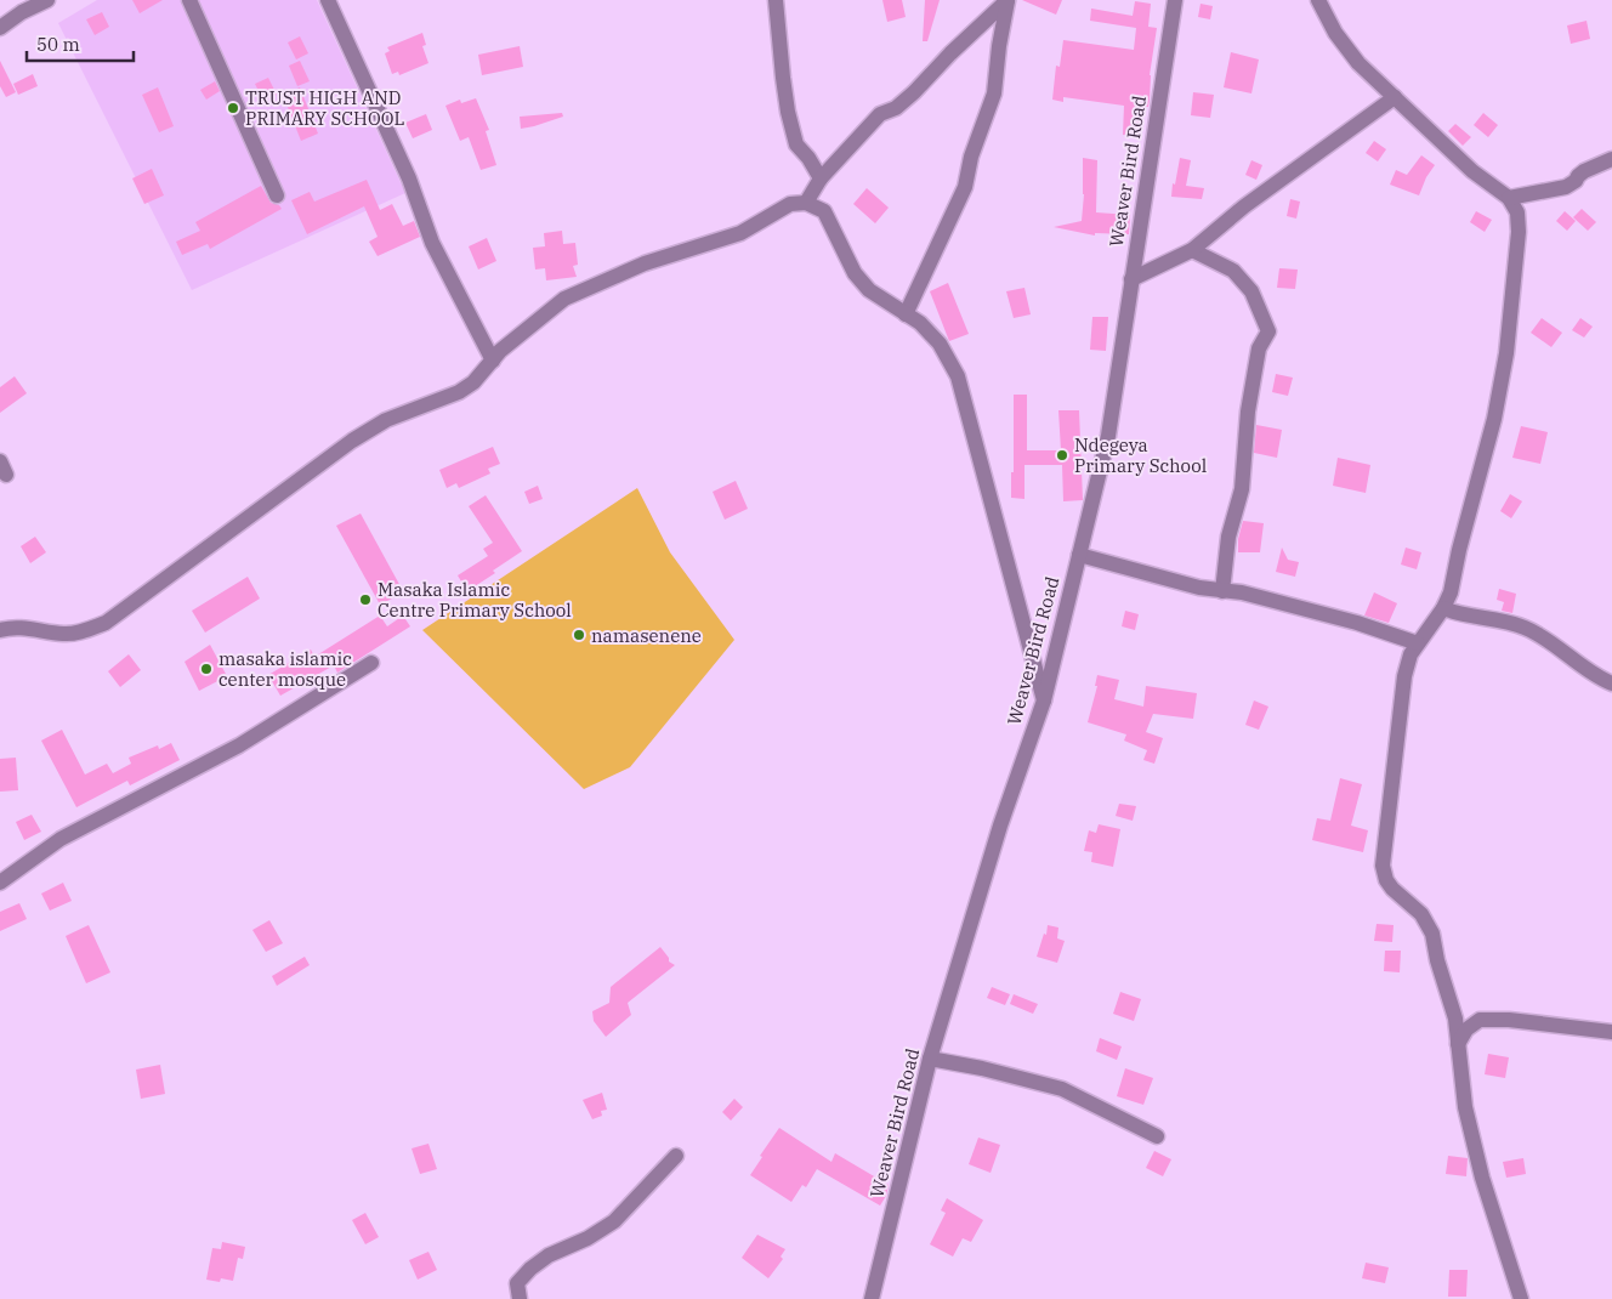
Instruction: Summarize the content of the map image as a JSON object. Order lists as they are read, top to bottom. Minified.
{"streets":{"street":["Weaver Bird Road"]},"places":["TRUST HIGH AND PRIMARY SCHOOL","Ndegeya Primary School","Masaka Islamic Centre Primary School","namasenene","masaka islamic center mosque"],"scale_bar":"50 m"}
